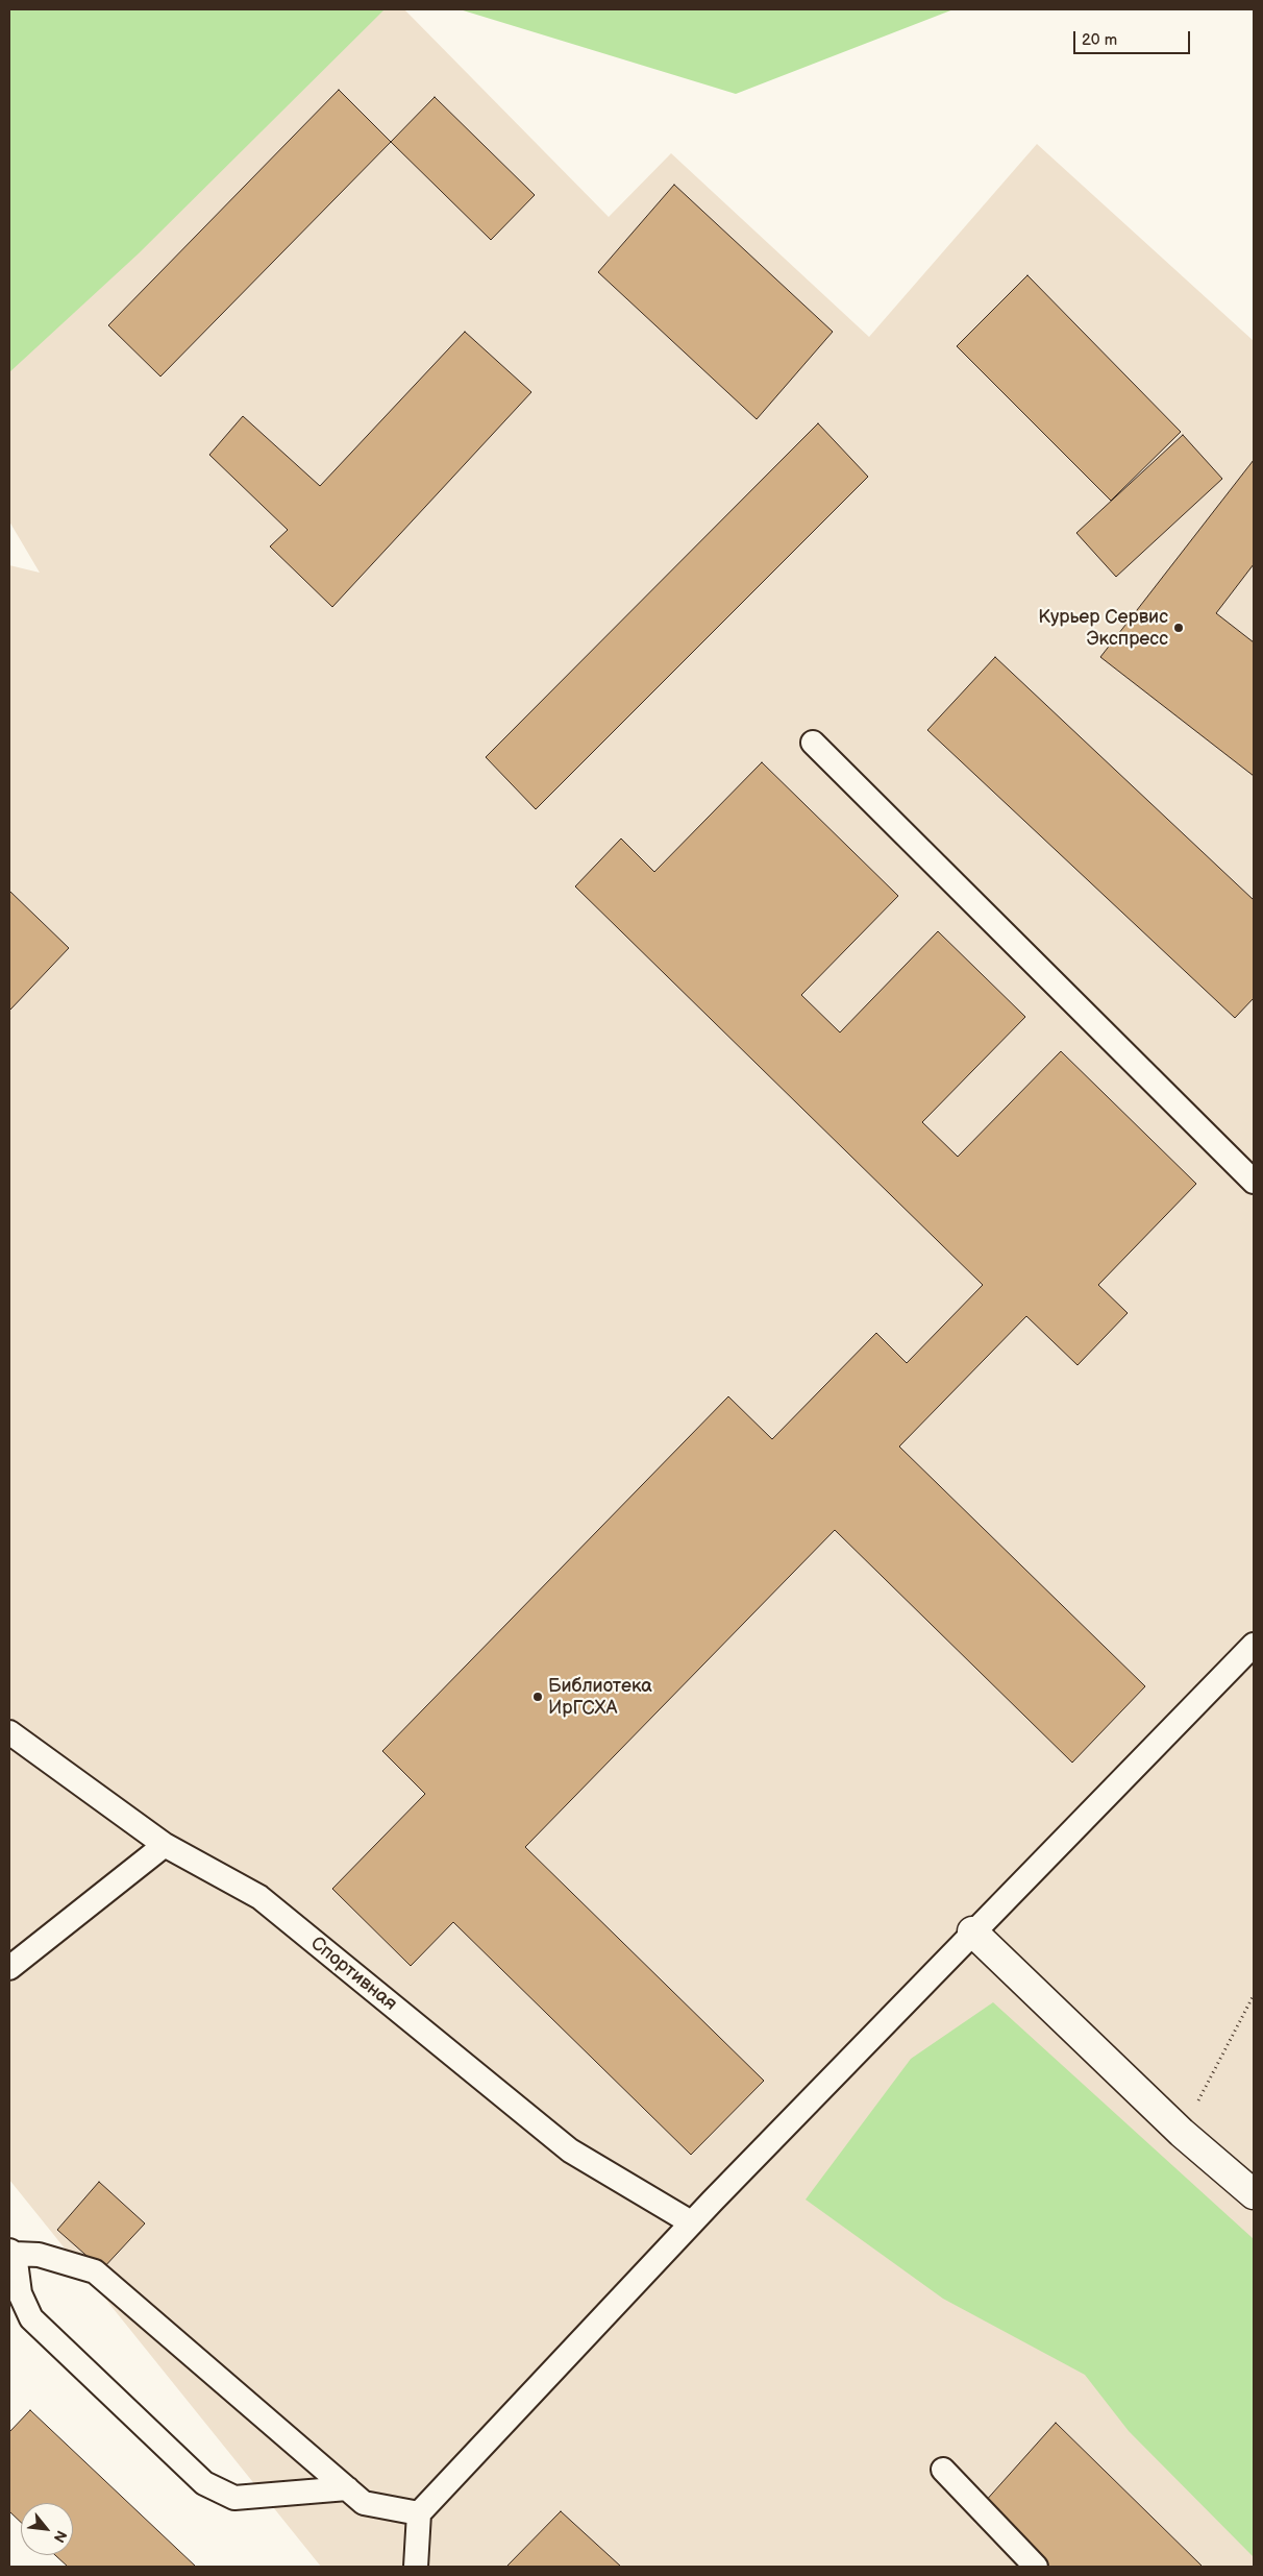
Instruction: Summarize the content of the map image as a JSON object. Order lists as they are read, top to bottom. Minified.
{"streets":{"lane":["Спортивная"]},"places":["Курьер Сервис Экспресс","Библиотека ИрГСХА"],"scale_bar":"20 m","north":"bottom right"}
